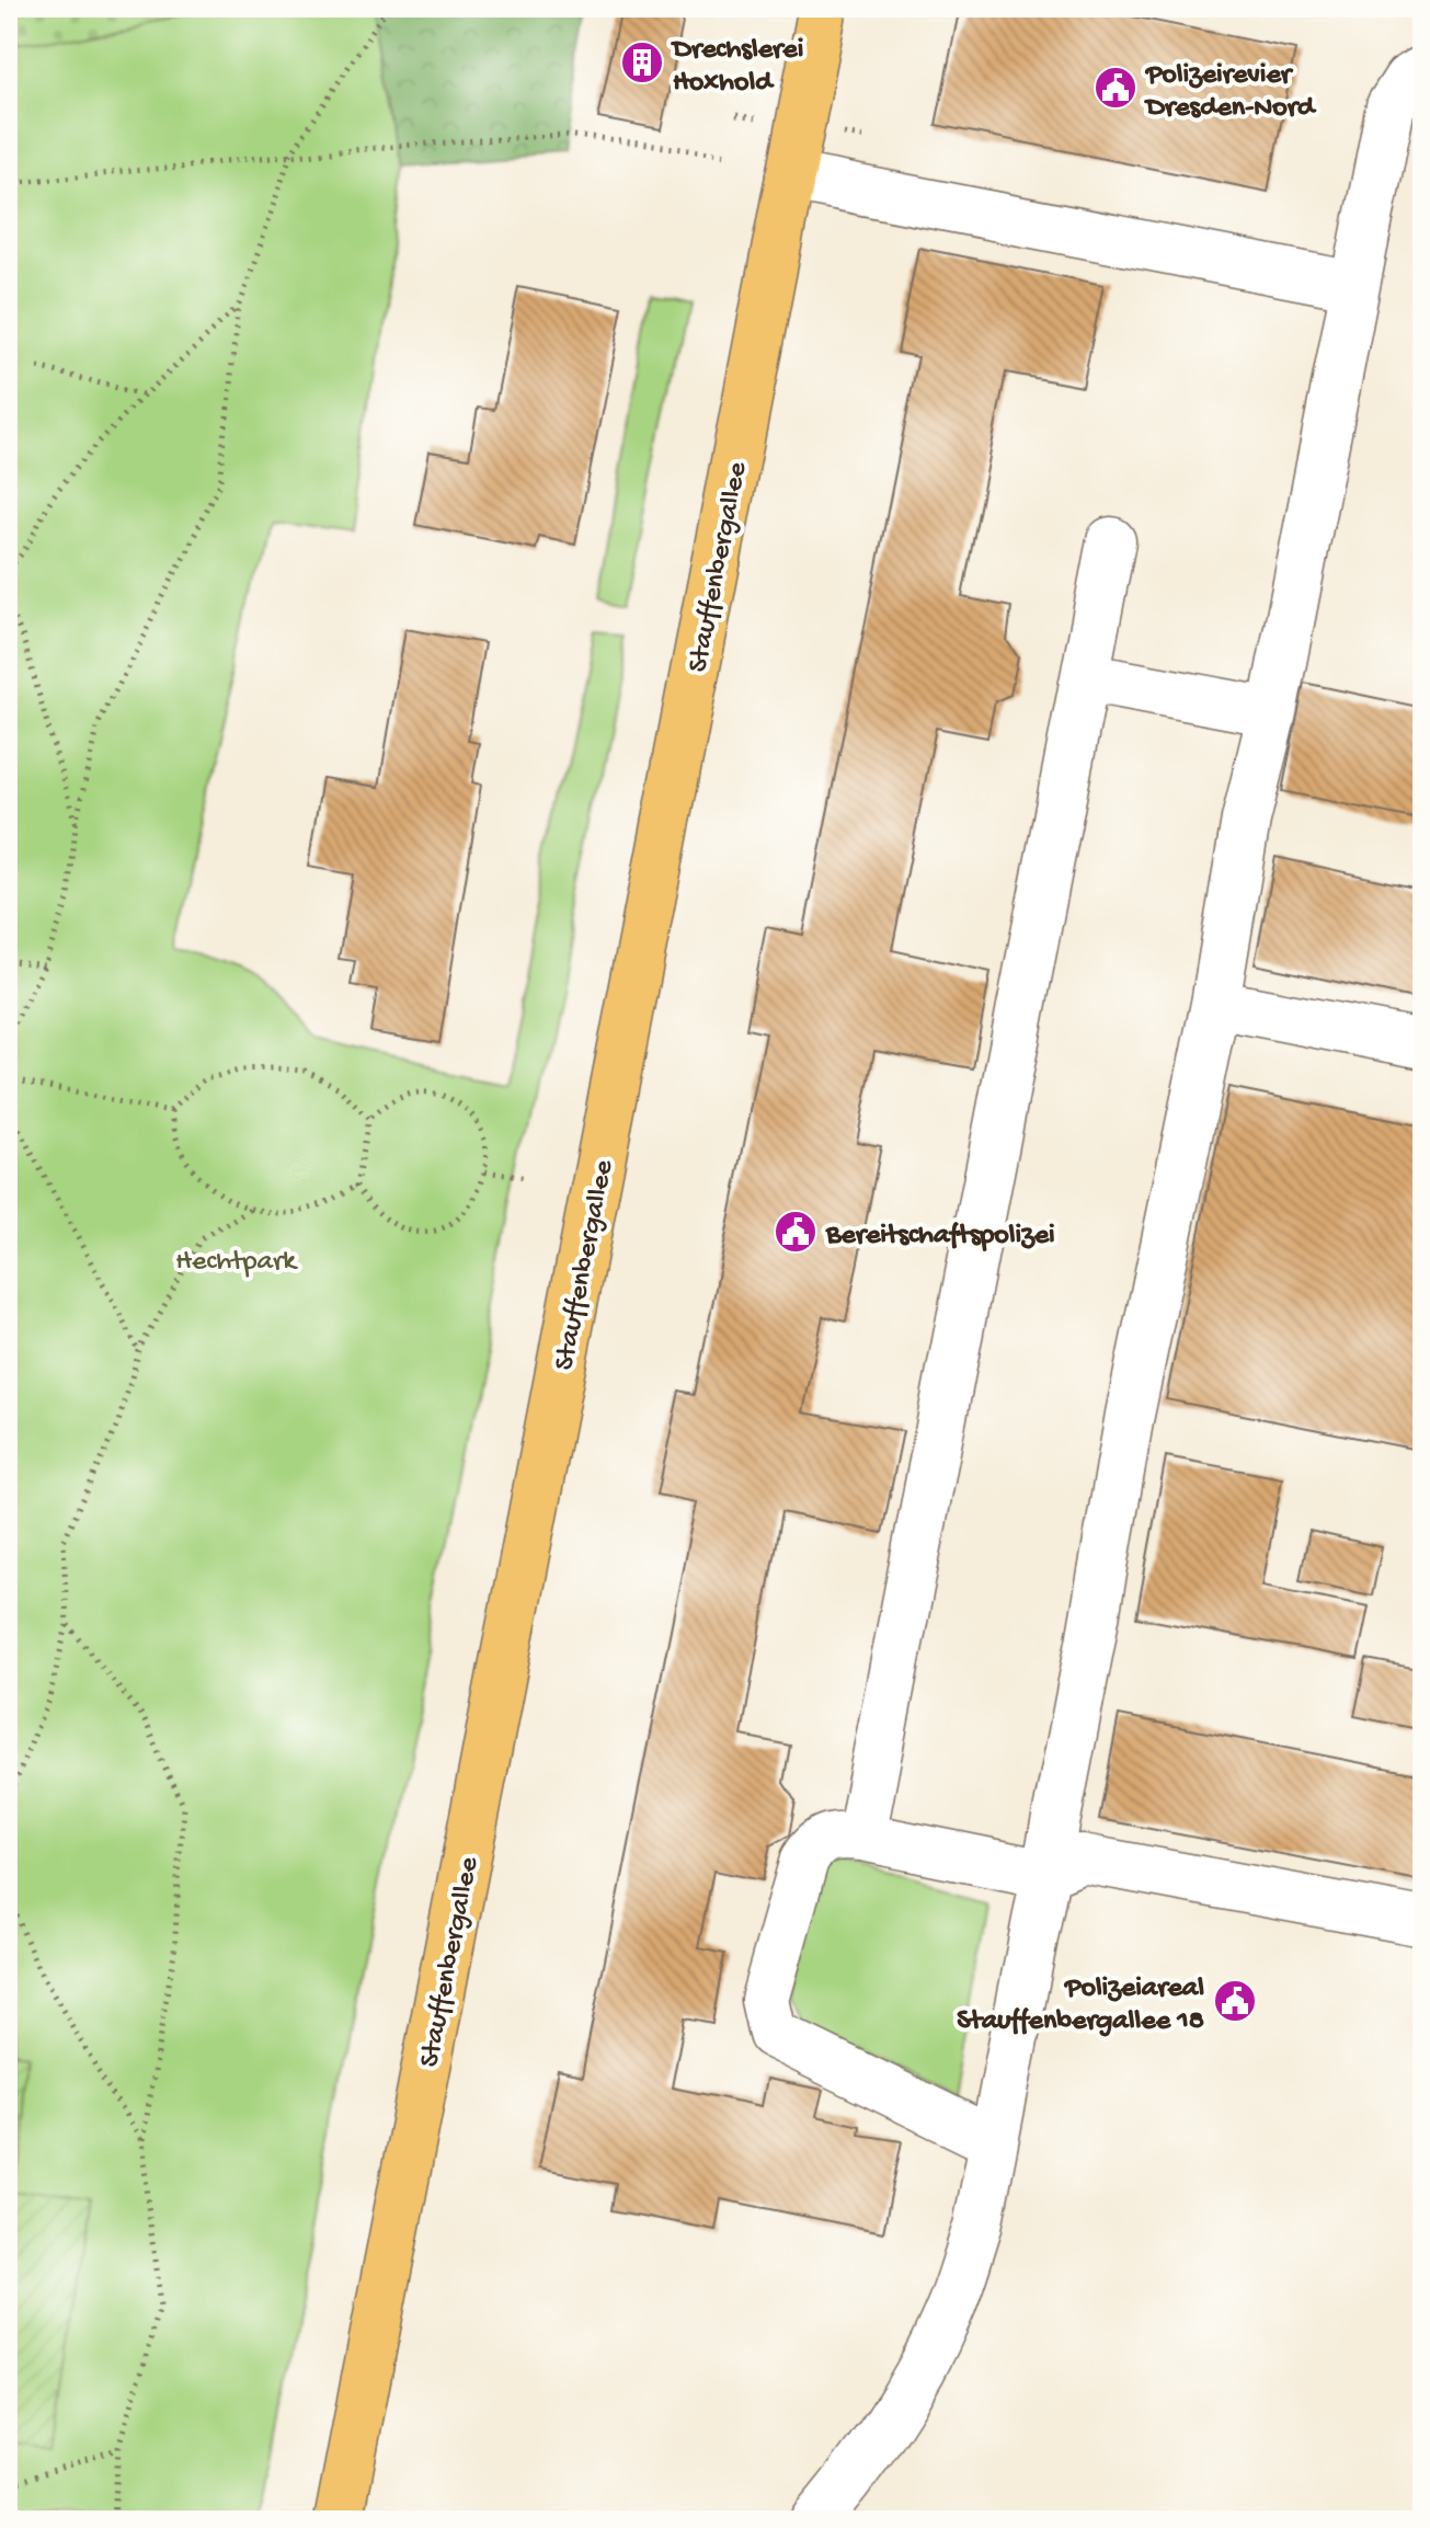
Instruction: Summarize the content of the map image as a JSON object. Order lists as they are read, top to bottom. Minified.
{"streets":{"main road":["Stauffenbergallee"]},"parks":["Hechtpark"],"places":{"building":["Drechslerei Hoxhold"],"public building":["Polizeirevier Dresden-Nord","Bereitschaftspolizei","Polizeiareal Stauffenbergallee 18"]}}
